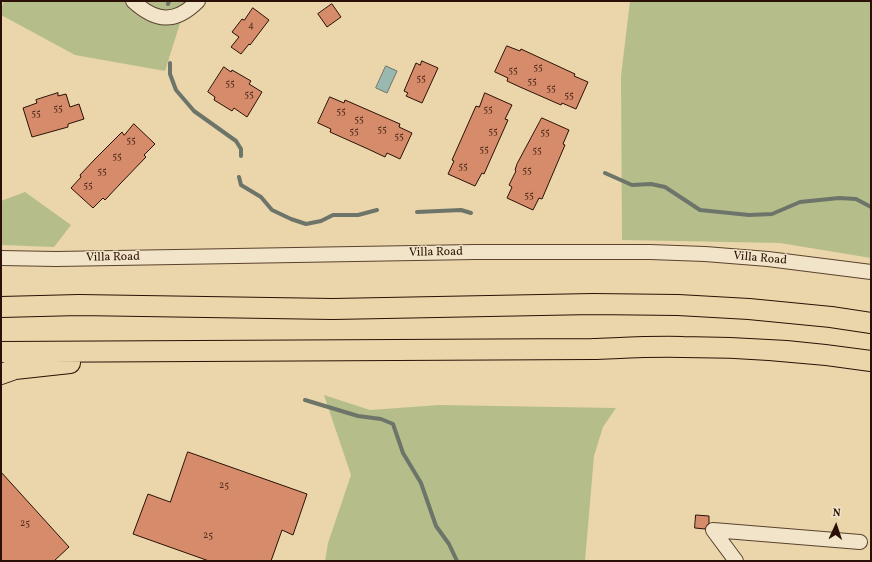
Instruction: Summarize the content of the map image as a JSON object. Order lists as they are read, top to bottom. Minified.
{"streets":{"street":["Villa Road"]},"house_numbers":["4","55","55","55","55","55","55","55","55","55","55","55","55","55","55","55","55","55","55","55","55","55","55","55","55","55","55","55","25","25","25"],"north":"top"}
